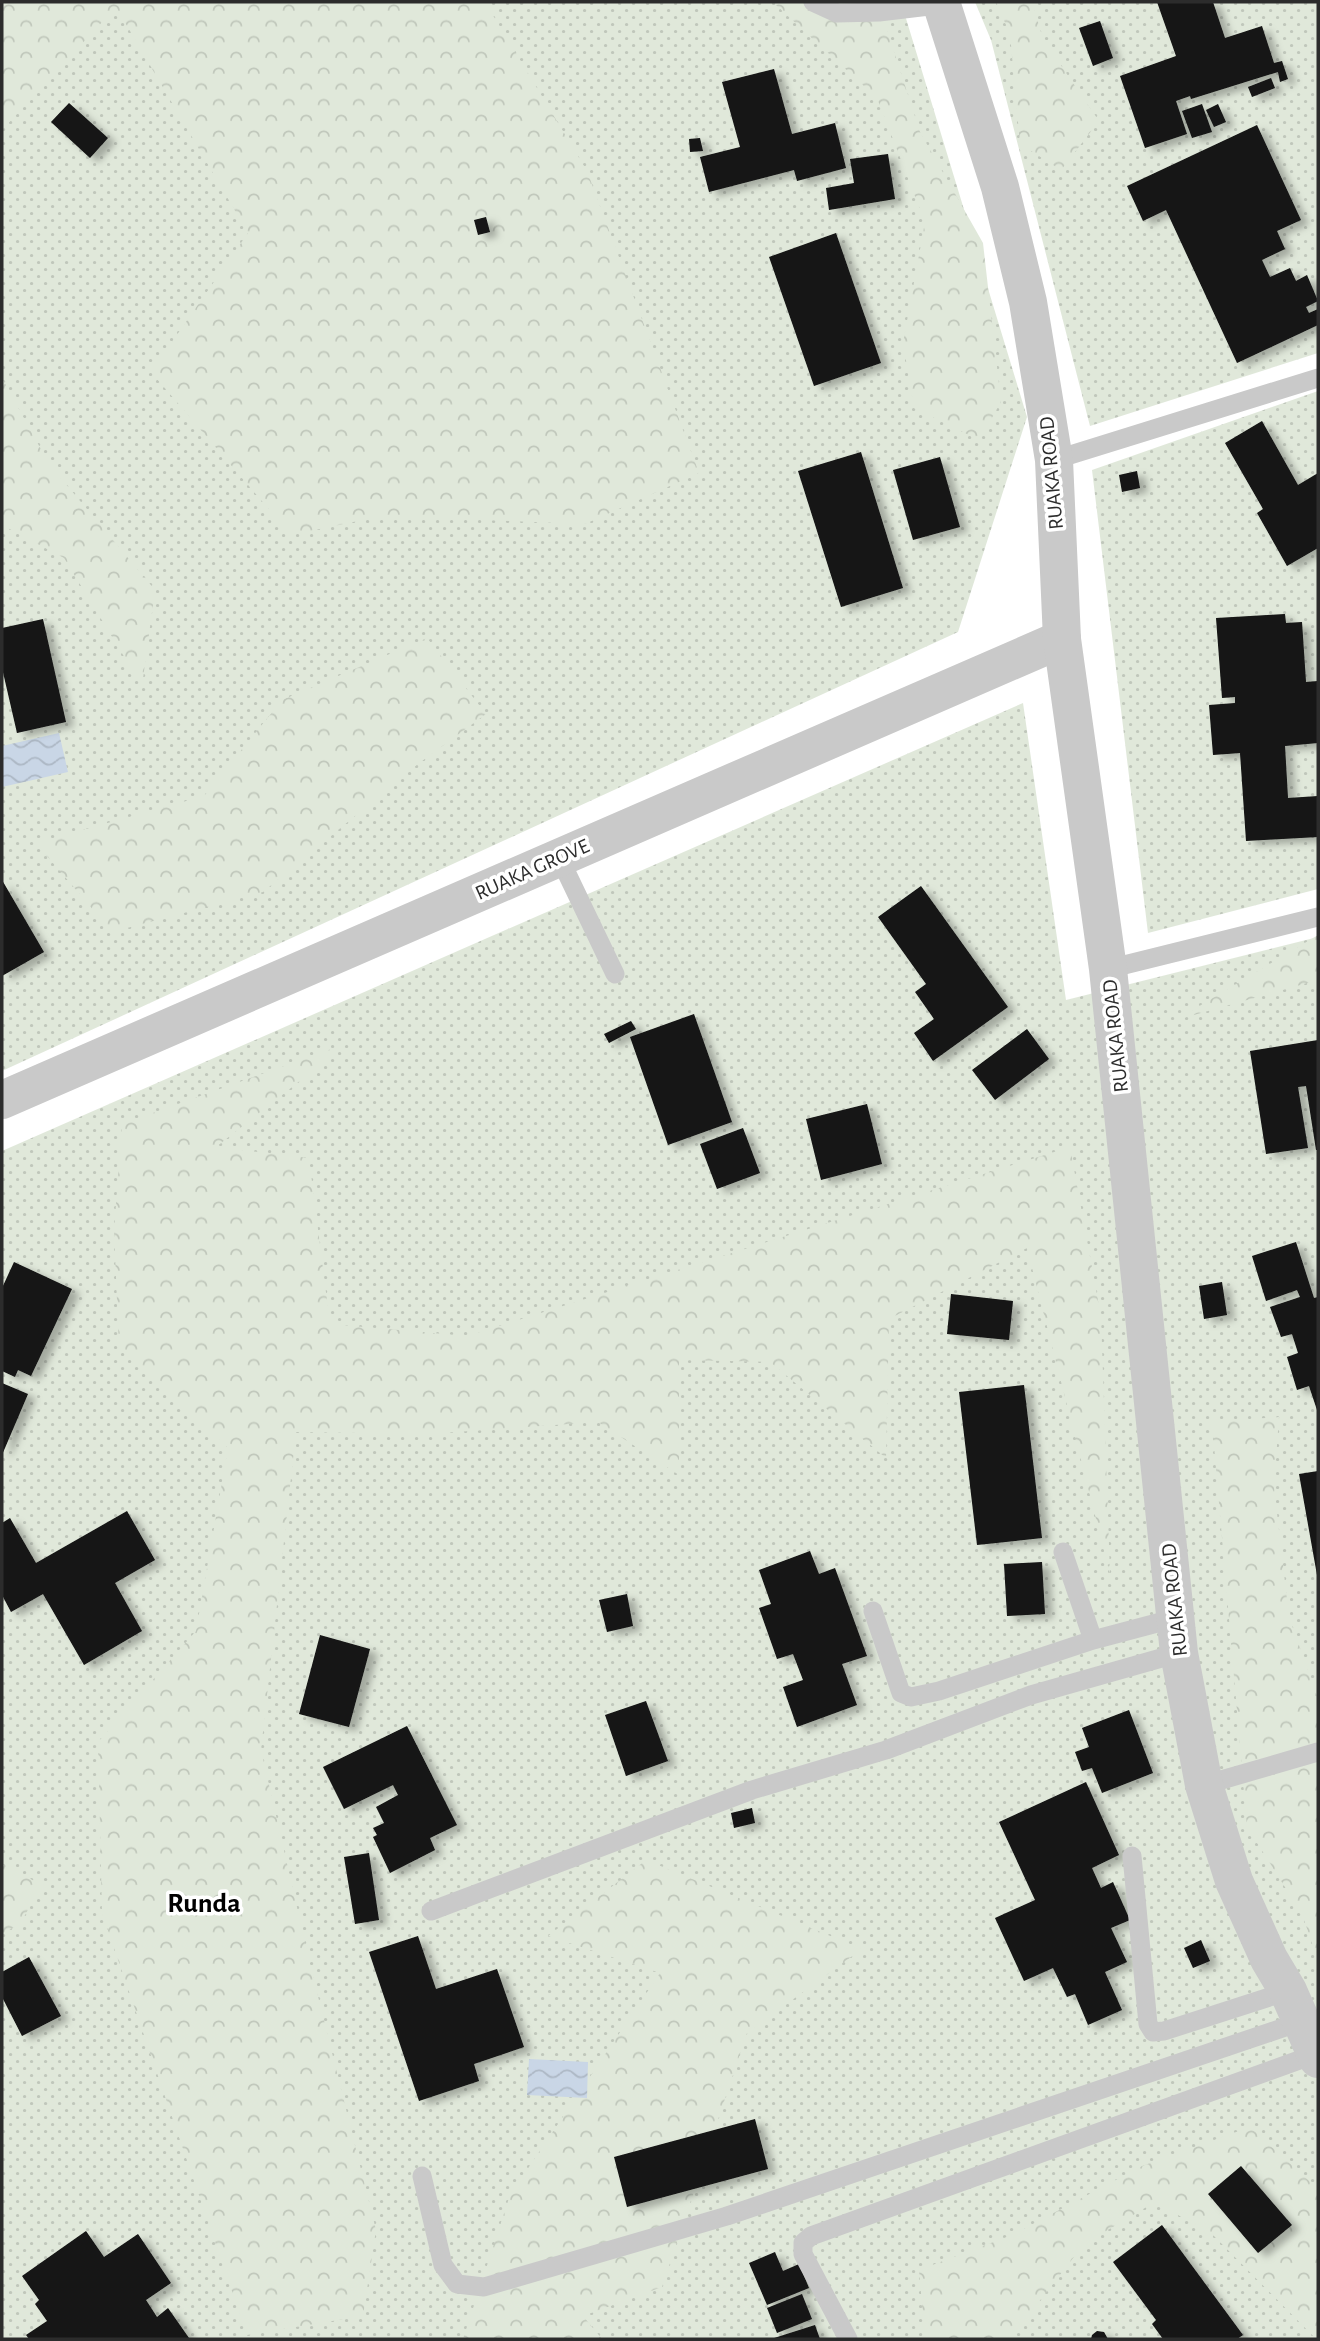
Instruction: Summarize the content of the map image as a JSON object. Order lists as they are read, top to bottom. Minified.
{"streets":{"street":["RUAKA ROAD","RUAKA GROVE"]},"crossings":[["RUAKA ROAD","RUAKA GROVE"]],"districts":["Runda"]}
